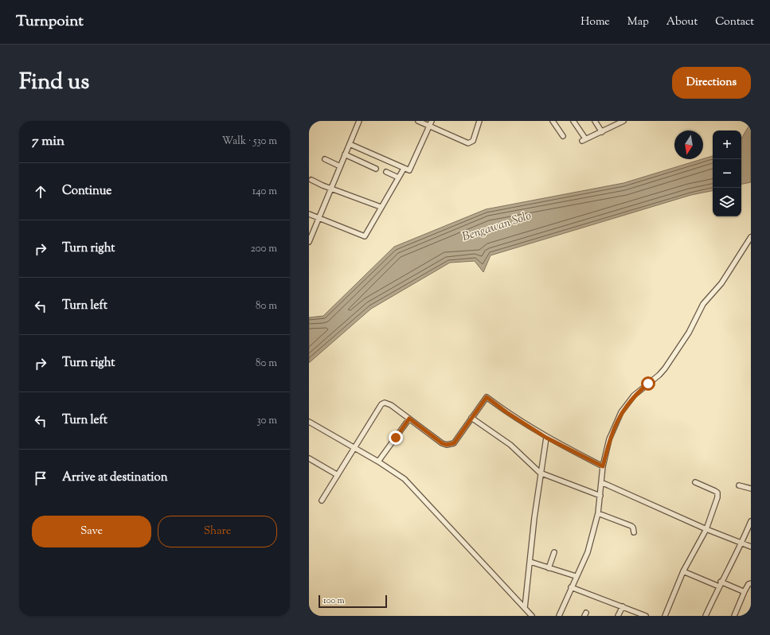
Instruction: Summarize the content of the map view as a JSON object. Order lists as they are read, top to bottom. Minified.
{"water":["Bengawan Solo"],"scale_bar":"100 m","north":"bottom","page":{"header":"Turnpoint","nav":["Home","Map","About","Contact"],"title":"Find us","buttons":["Directions",["Save","Share"]],"heading":["7 min","Walk · 530 m"],"map_buttons":["+","−"],"list":[["Continue","140 m"],["Turn right","200 m"],["Turn left","80 m"],["Turn right","80 m"],["Turn left","30 m"],"Arrive at destination"],"scale":"100 m"}}
